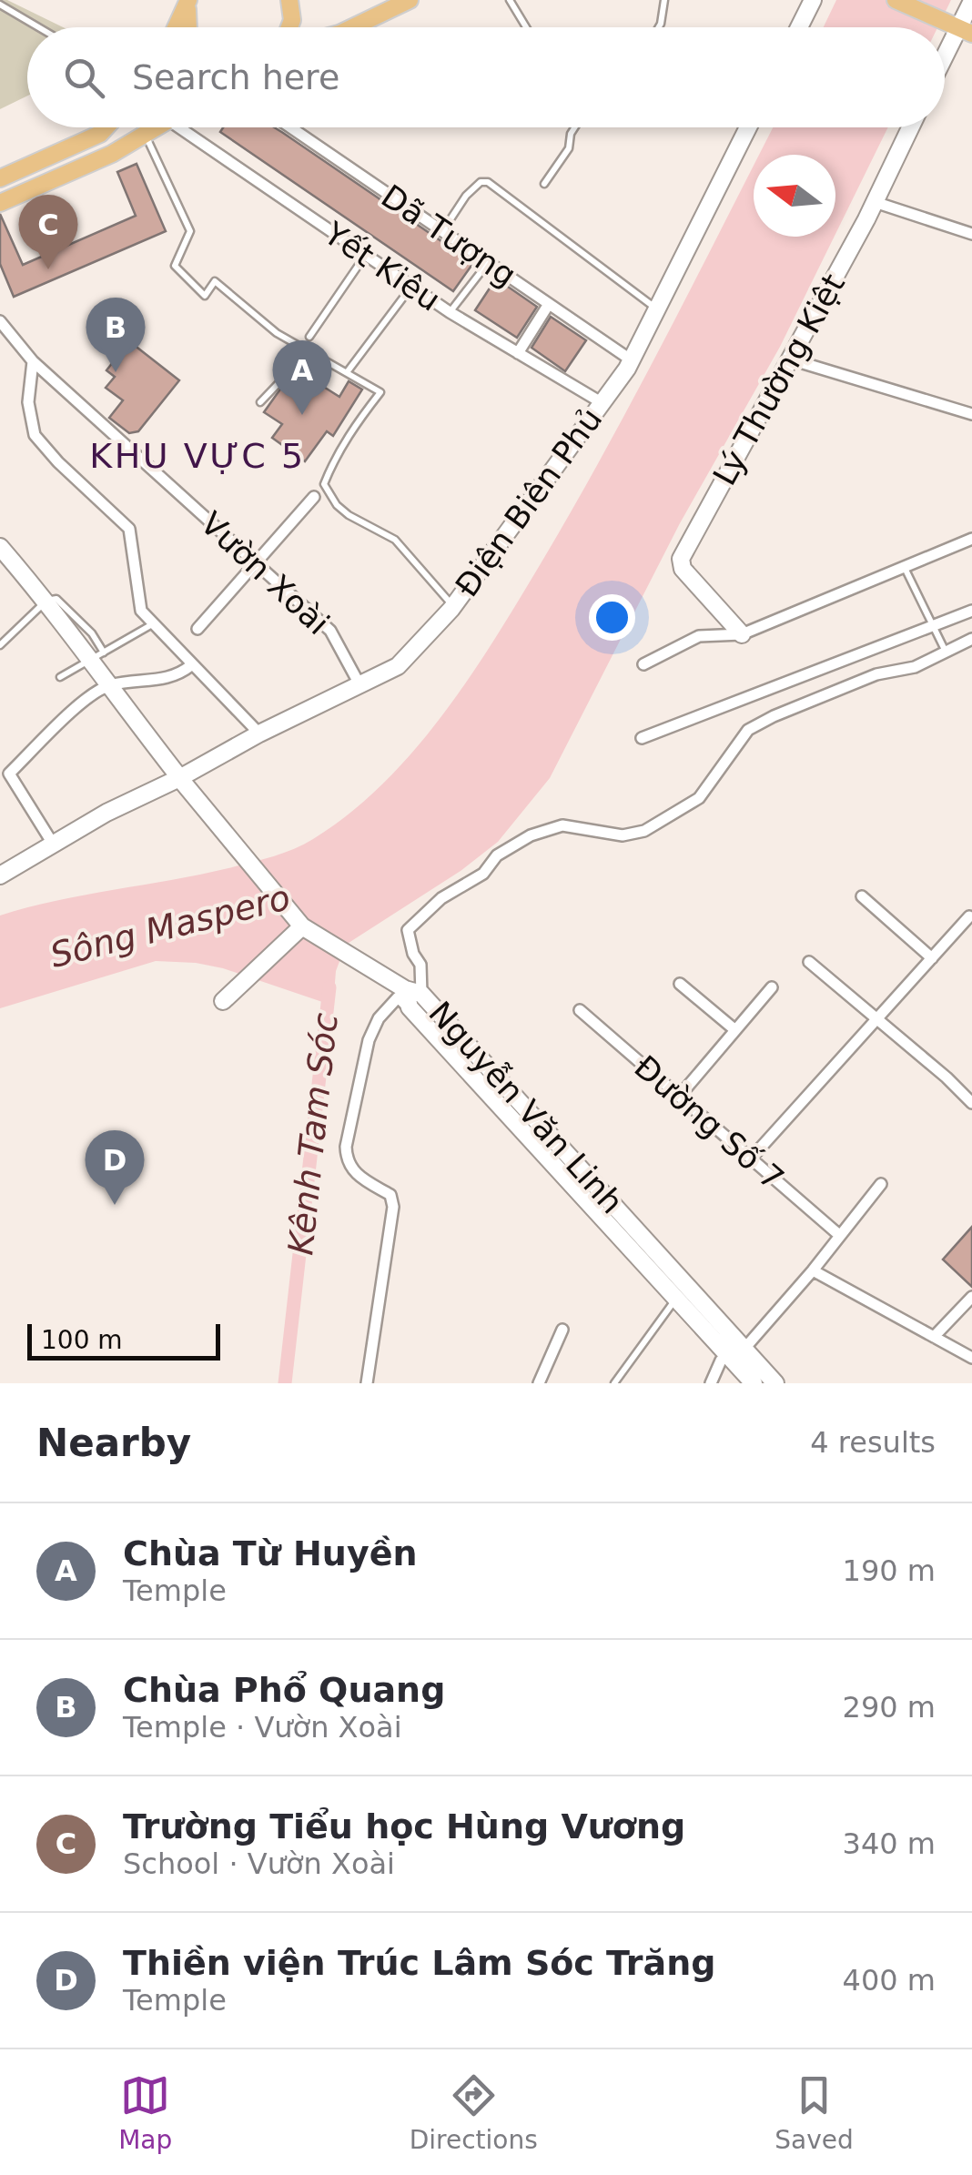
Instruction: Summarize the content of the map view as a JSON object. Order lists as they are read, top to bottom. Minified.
{"streets":{"street":["Dã Tượng","Yết Kiêu","Lý Thường Kiệt","Điện Biên Phủ","Vườn Xoài","Nguyễn Văn Linh","Đường Số 7"]},"crossings":[["Dã Tượng","Điện Biên Phủ"],["Yết Kiêu","Điện Biên Phủ"],["Điện Biên Phủ","Vườn Xoài"]],"districts":["KHU VỰC 5"],"water":["Sông Maspero","Kênh Tam Sóc"],"scale_bar":"100 m","north":"left","page":{"search":"Search here","pins":["C","B","A","D"],"scale":"100 m","heading":["Nearby","4 results"],"list":[{"mark":"A","name":"Chùa Từ Huyền","note":"Temple","value":"190 m"},{"mark":"B","name":"Chùa Phổ Quang","note":"Temple · Vườn Xoài","value":"290 m"},{"mark":"C","name":"Trường Tiểu học Hùng Vương","note":"School · Vườn Xoài","value":"340 m"},{"mark":"D","name":"Thiền viện Trúc Lâm Sóc Trăng","note":"Temple","value":"400 m"}],"nav":["Map","Directions","Saved"]}}
